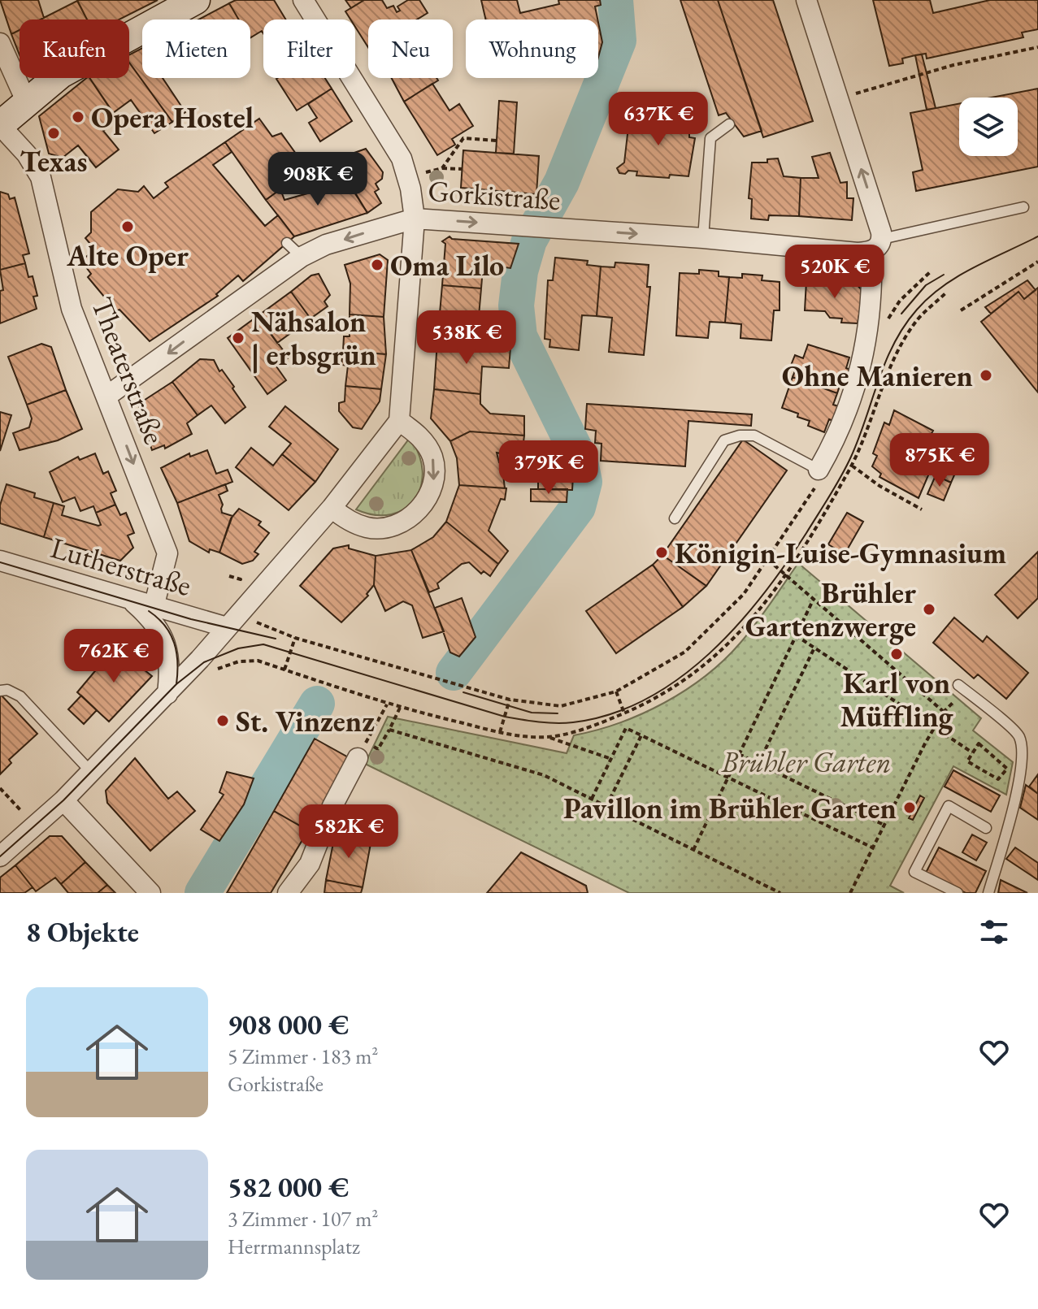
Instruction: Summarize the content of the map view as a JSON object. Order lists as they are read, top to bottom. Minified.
{"streets":{"street":["Gorkistraße","Theaterstraße","Lutherstraße"]},"crossings":[["Gorkistraße","Theaterstraße"],["Theaterstraße","Lutherstraße"]],"one_way":["Theaterstraße"],"parks":["Brühler Garten"],"places":["Opera Hostel","Texas","Alte Oper","Oma Lilo","Nähsalon | erbsgrün","Ohne Manieren","Königin-Luise-Gymnasium","Brühler Gartenzwerge","Karl von Müffling","St. Vinzenz","Pavillon im Brühler Garten"],"page":{"chip":["Kaufen","Mieten","Filter","Neu","Wohnung"],"price":["637K €","908K €","520K €","538K €","875K €","379K €","762K €","582K €"],"heading":"8 Objekte","list":[{"name":"908 000 €","note":"5 Zimmer · 183 m² · Gorkistraße"},{"name":"582 000 €","note":"3 Zimmer · 107 m² · Herrmannsplatz"}]}}
